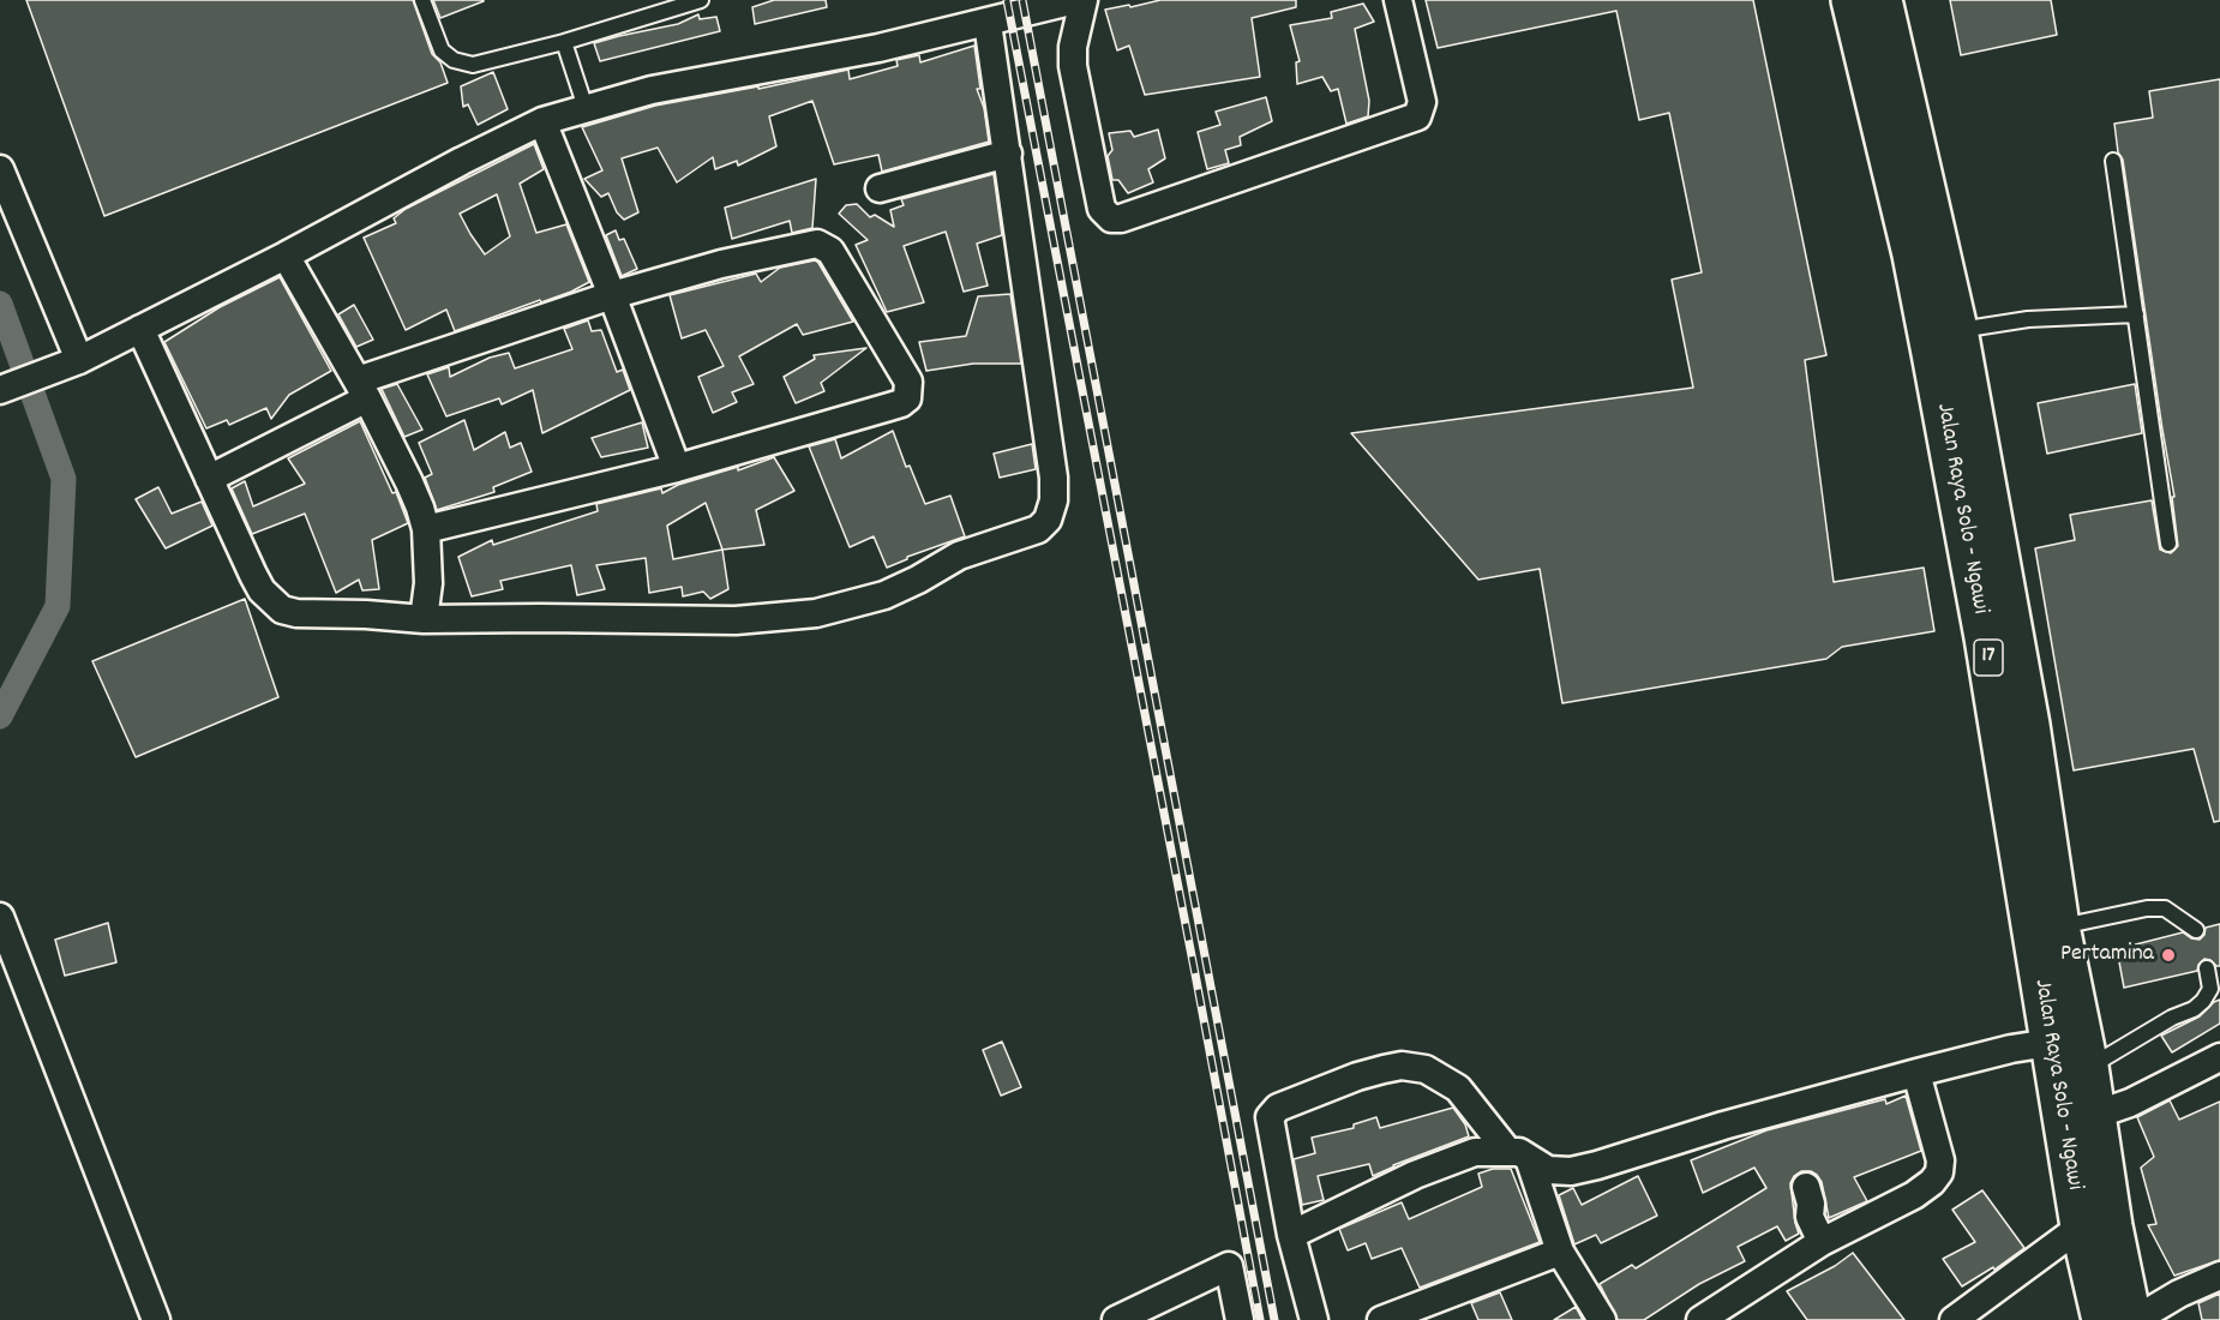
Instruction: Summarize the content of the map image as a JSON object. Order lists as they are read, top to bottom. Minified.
{"streets":{"highway":["Jalan Raya Solo - Ngawi","17"]},"places":["Pertamina"]}
